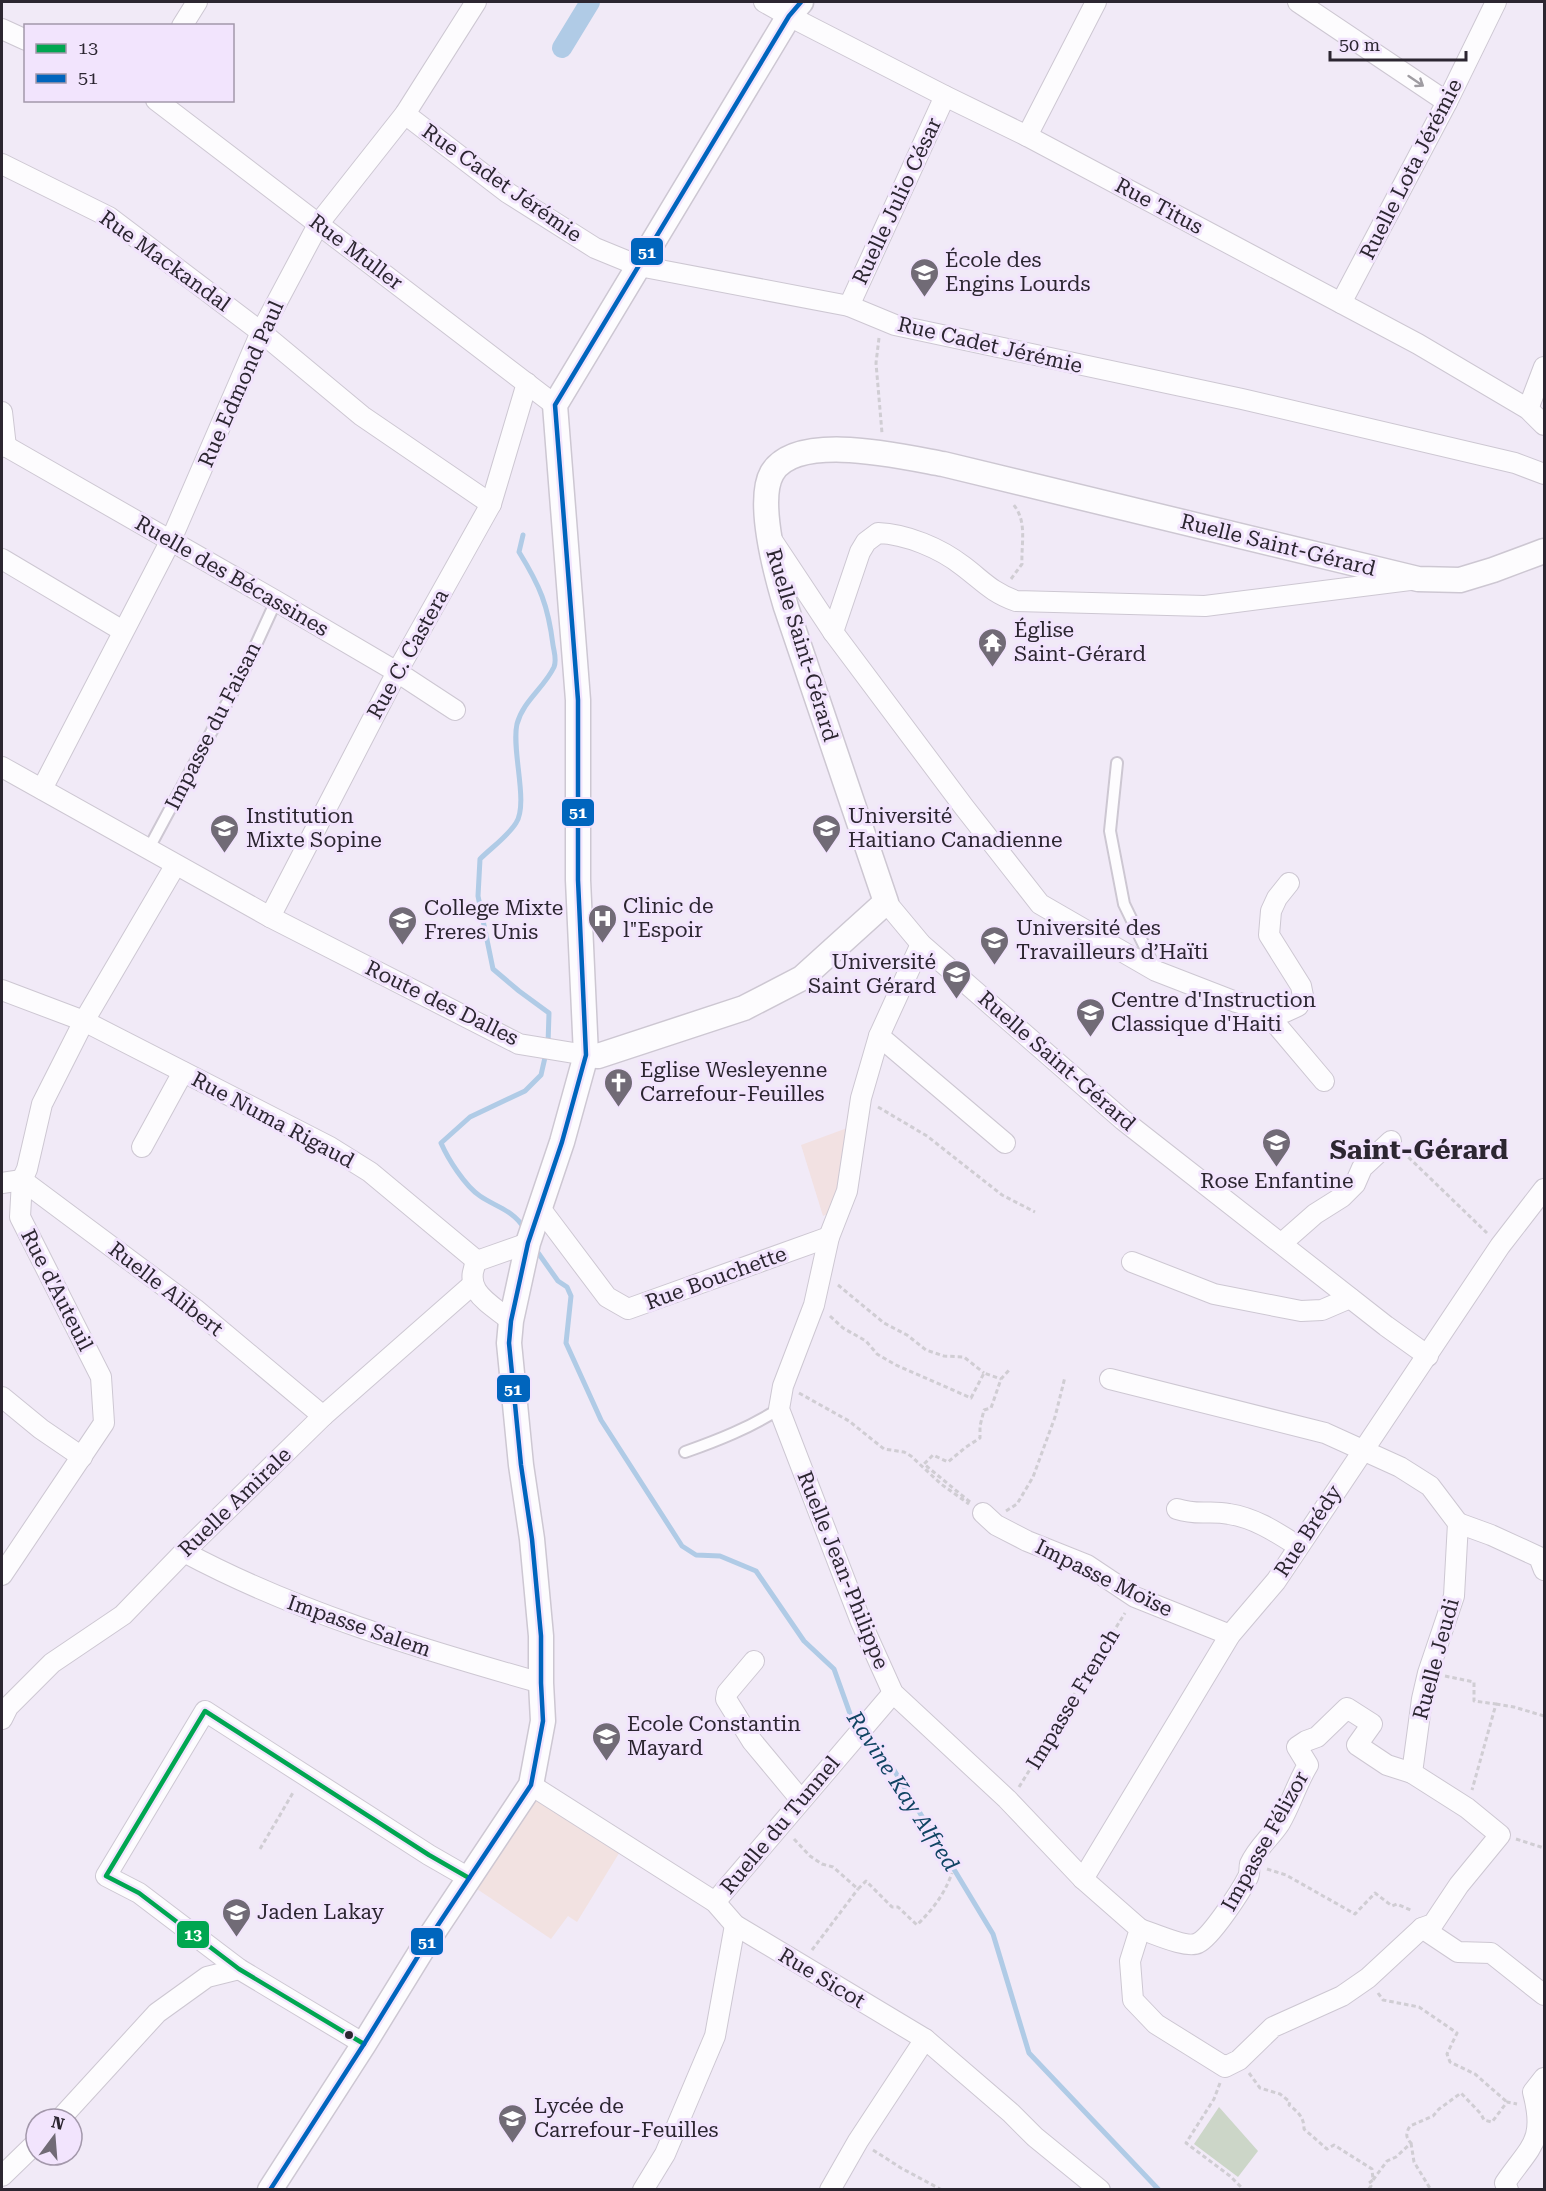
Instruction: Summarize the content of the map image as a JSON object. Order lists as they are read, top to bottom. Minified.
{"streets":{"street":["Ruelle Lota Jérémie","Rue Cadet Jérémie","Ruelle Julio César","Rue Titus","Rue Muller","Rue Mackandal","Rue Edmond Paul","Ruelle Saint-Gérard","Ruelle des Bécassines","Rue C. Castera","Route des Dalles","Rue Numa Rigaud","Rue Bouchette","Ruelle Alibert","Rue d'Auteuil","Ruelle Amirale","Rue Brédy","Ruelle Jean-Philippe","Impasse Moïse","Impasse Salem","Ruelle Jeudi","Ruelle du Tunnel","Impasse Félizor","Rue Sicot"],"lane":["Impasse du Faisan"],"path":["Impasse French"]},"crossings":[["Ruelle Lota Jérémie","Rue Titus"],["Rue Cadet Jérémie","Ruelle Julio César"],["Rue Cadet Jérémie","Rue Edmond Paul"],["Ruelle Julio César","Rue Titus"],["Rue Muller","Rue Edmond Paul"],["Rue Muller","Rue C. Castera"],["Rue Mackandal","Rue Edmond Paul"],["Rue Mackandal","Rue C. Castera"],["Rue Edmond Paul","Ruelle des Bécassines"],["Rue Edmond Paul","Route des Dalles"],["Ruelle Saint-Gérard","Route des Dalles"],["Ruelle Saint-Gérard","Rue Brédy"],["Ruelle des Bécassines","Rue C. Castera"],["Ruelle des Bécassines","Impasse du Faisan"],["Rue C. Castera","Route des Dalles"],["Impasse du Faisan","Route des Dalles"],["Route des Dalles","Rue d'Auteuil"],["Rue Numa Rigaud","Rue d'Auteuil"],["Ruelle Alibert","Rue d'Auteuil"],["Ruelle Alibert","Ruelle Amirale"],["Ruelle Amirale","Impasse Salem"],["Rue Brédy","Ruelle Jean-Philippe"],["Rue Brédy","Impasse Moïse"],["Ruelle Jean-Philippe","Impasse French"],["Ruelle Jean-Philippe","Ruelle du Tunnel"],["Ruelle Jean-Philippe","Impasse Félizor"],["Impasse Moïse","Impasse French"],["Ruelle Jeudi","Impasse Félizor"],["Ruelle du Tunnel","Rue Sicot"]],"districts":["Saint-Gérard"],"water":["Ravine Kay Alfred"],"places":{"school or university":["École des Engins Lourds","Institution Mixte Sopine","Université Haitiano Canadienne","College Mixte Freres Unis","Université des Travailleurs d’Haïti","Université Saint Gérard","Centre d'Instruction Classique d'Haiti","Rose Enfantine","Ecole Constantin Mayard","Jaden Lakay","Lycée de Carrefour-Feuilles"],"temple":["Église Saint-Gérard"],"hospital":["Clinic de l\"Espoir"],"church":["Eglise Wesleyenne Carrefour-Feuilles"]},"lines":["transit line 51","transit line 13"],"legend":["13","51"],"scale_bar":"50 m","north":"top"}
